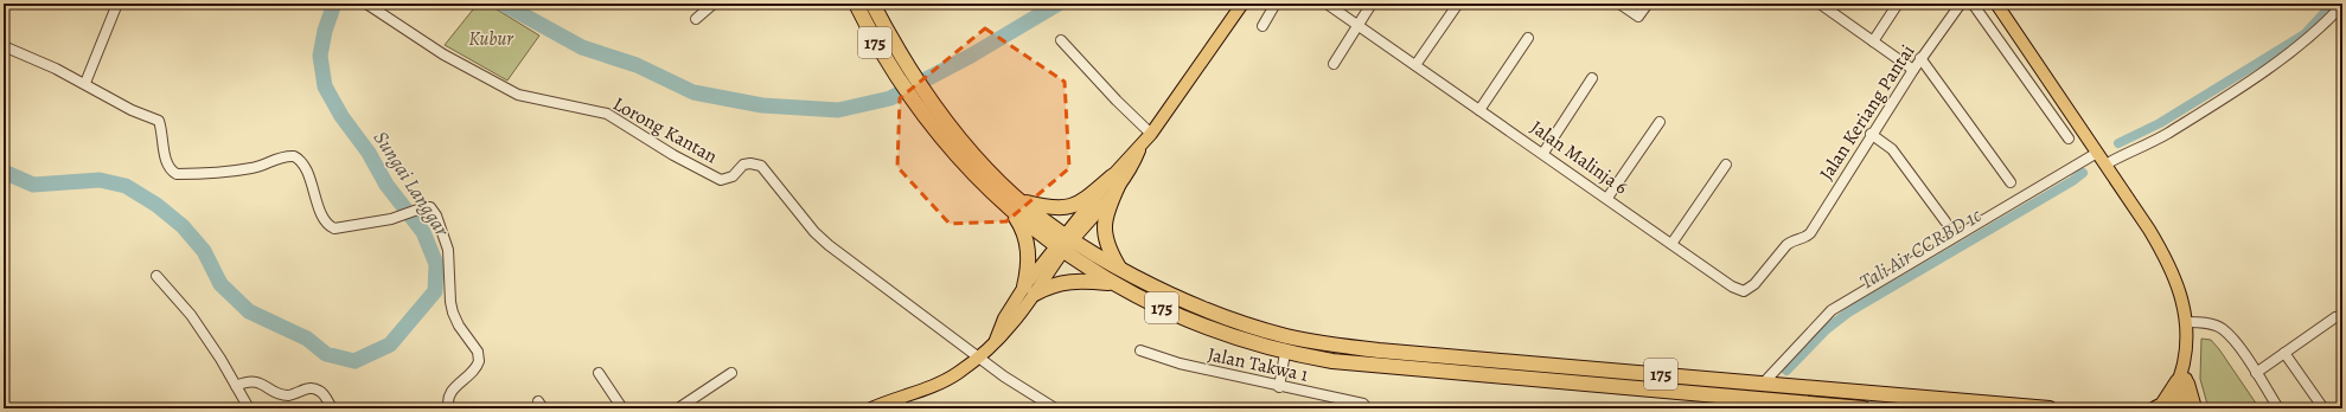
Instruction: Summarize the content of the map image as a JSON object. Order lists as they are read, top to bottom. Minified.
{"streets":{"highway":["175"],"street":["Jalan Keriang Pantai","Lorong Kantan","Jalan Malinja 6","Jalan Takwa 1"]},"crossings":[["Jalan Keriang Pantai","Jalan Malinja 6"]],"water":["Sungai Langgar","Tali Air CCRBD 1c"],"parks":["Kubur"]}
